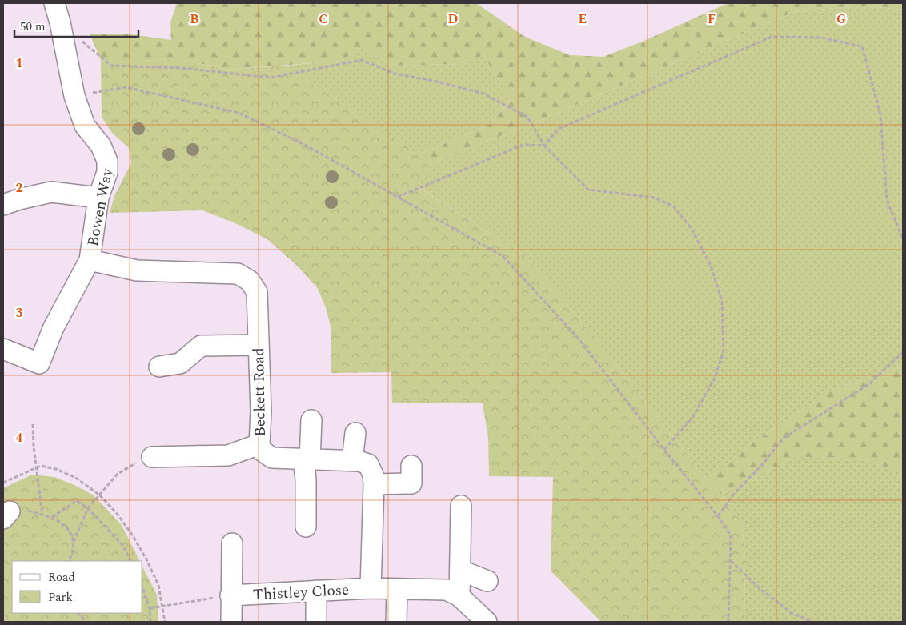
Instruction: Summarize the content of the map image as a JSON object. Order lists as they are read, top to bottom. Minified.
{"streets":{"street":["Bowen Way","Beckett Road","Thistley Close"]},"crossings":[["Bowen Way","Beckett Road"],["Beckett Road","Thistley Close"]],"legend":["Road","Park"],"scale_bar":"50 m","grid":{"columns":["B","C","D","E","F","G"],"rows":["1","2","3","4"]}}
